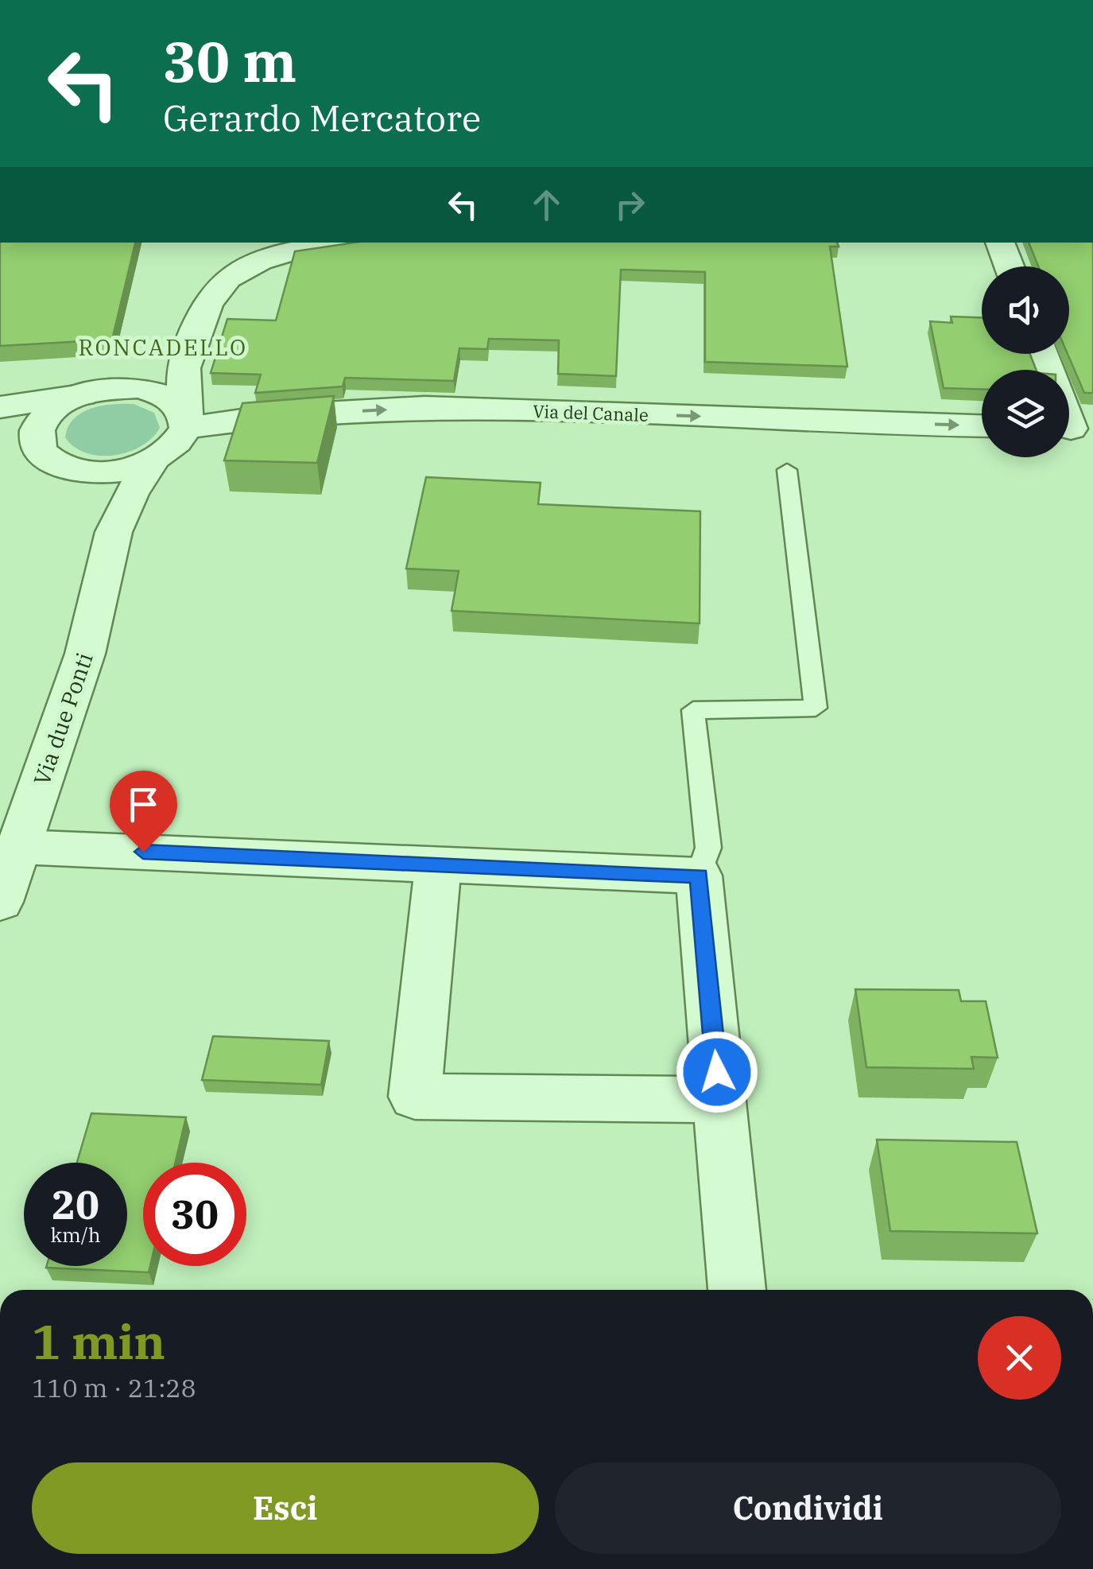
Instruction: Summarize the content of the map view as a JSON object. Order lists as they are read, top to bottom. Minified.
{"streets":{"street":["Via del Canale","Via due Ponti"]},"one_way":["Via del Canale"],"districts":["RONCADELLO"],"page":{"turn":["30 m","Gerardo Mercatore"],"speed":"20 km/h","limit":"30","heading":["1 min","110 m · 21:28"],"buttons":["Esci","Condividi"]}}
